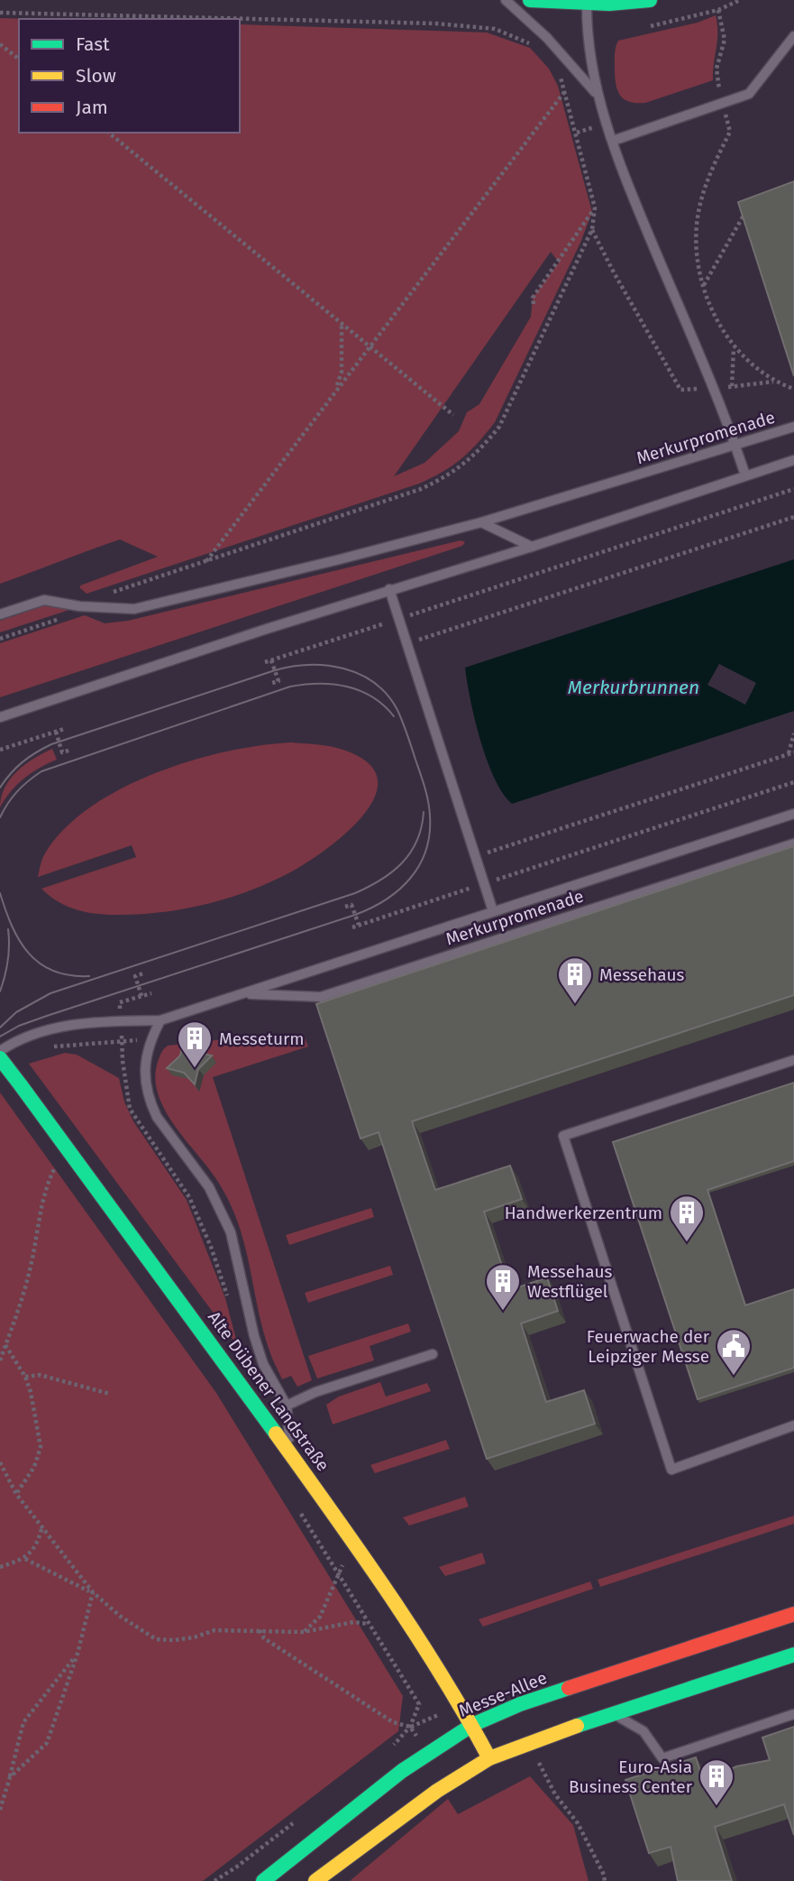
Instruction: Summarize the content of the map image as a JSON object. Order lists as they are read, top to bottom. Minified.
{"streets":{"main road":["Alte Dübener Landstraße","Messe-Allee"],"lane":["Merkurpromenade"]},"crossings":[["Alte Dübener Landstraße","Messe-Allee"]],"water":["Merkurbrunnen"],"places":{"building":["Messehaus","Messeturm","Handwerkerzentrum","Messehaus Westflügel","Euro-Asia Business Center"],"public building":["Feuerwache der Leipziger Messe"]},"legend":["Fast","Slow","Jam"]}
